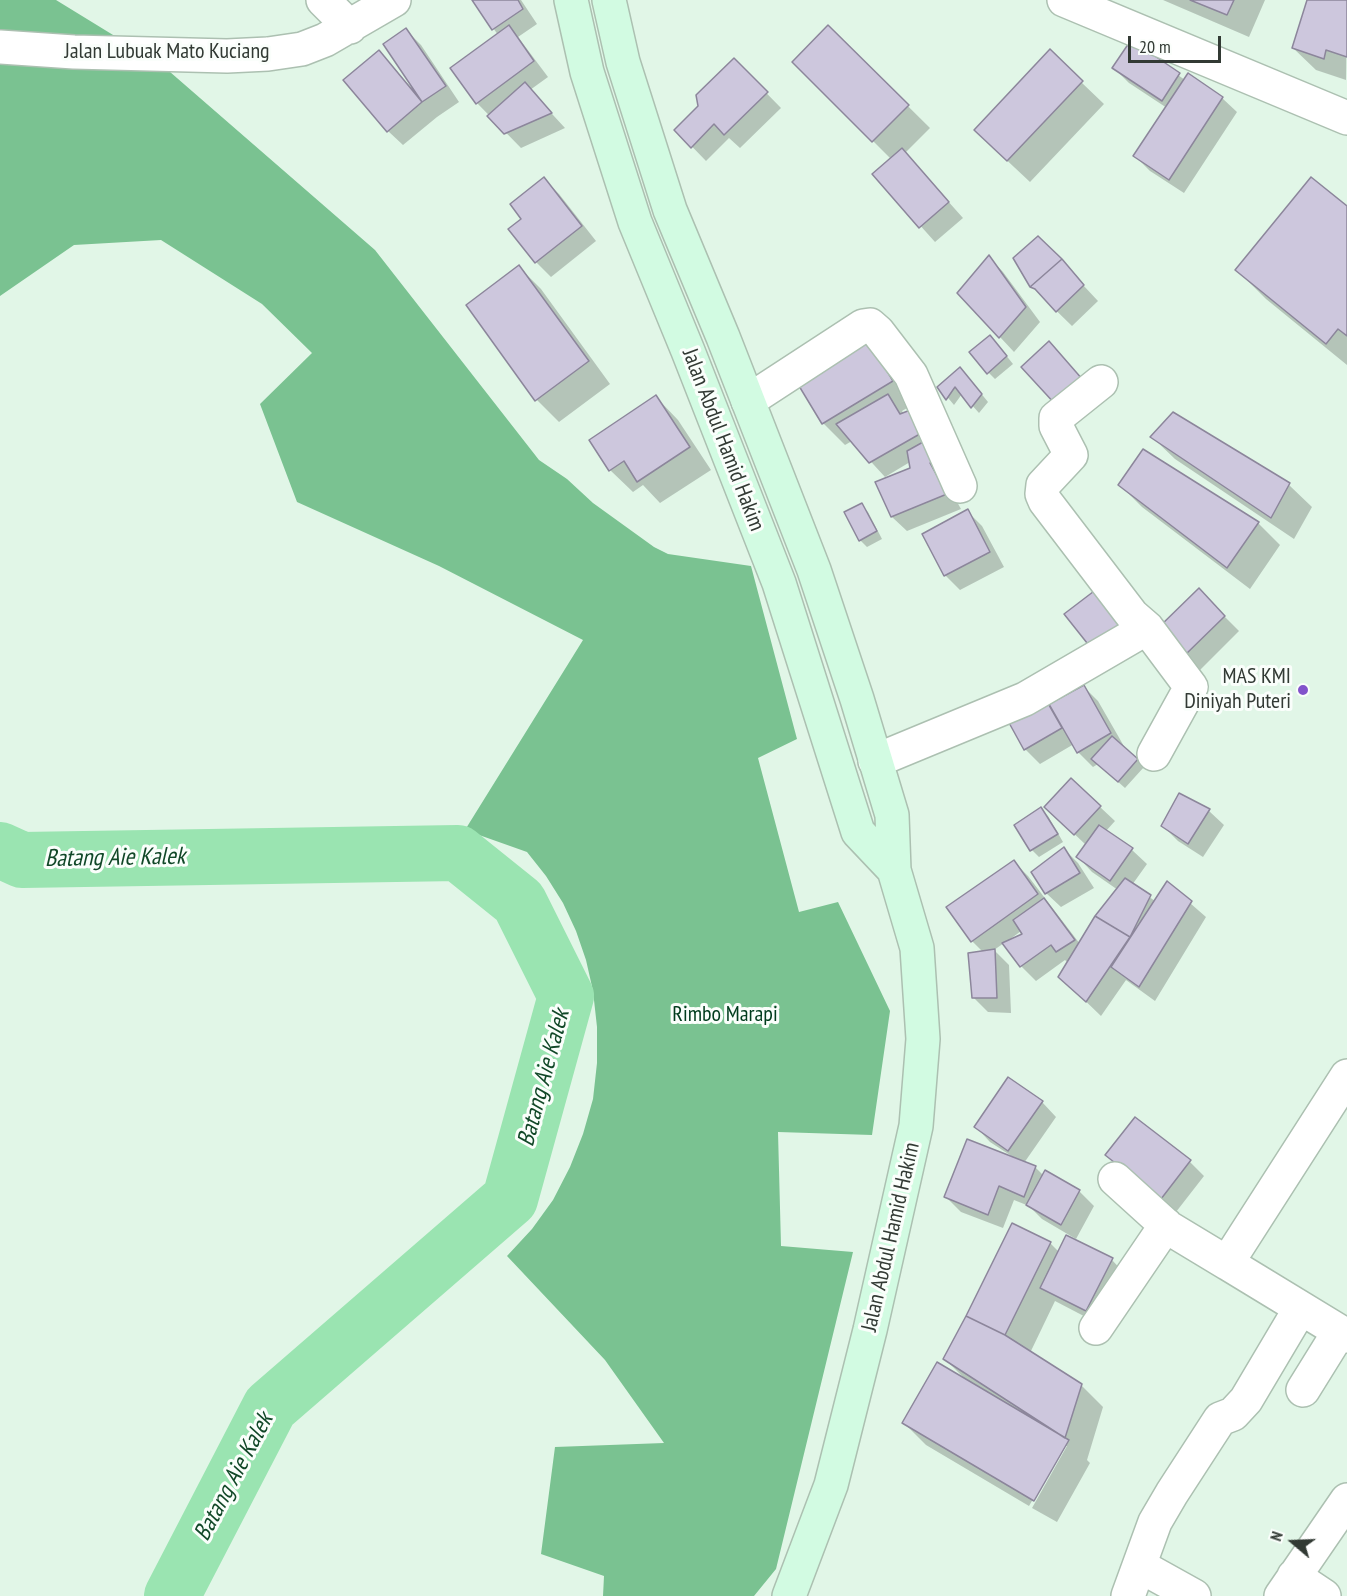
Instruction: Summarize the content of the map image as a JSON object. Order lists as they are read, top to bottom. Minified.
{"streets":{"main road":["Jalan Abdul Hamid Hakim"],"street":["Jalan Lubuak Mato Kuciang"]},"water":["Batang Aie Kalek"],"parks":["Rimbo Marapi"],"places":["MAS KMI Diniyah Puteri"],"scale_bar":"20 m","north":"left"}
